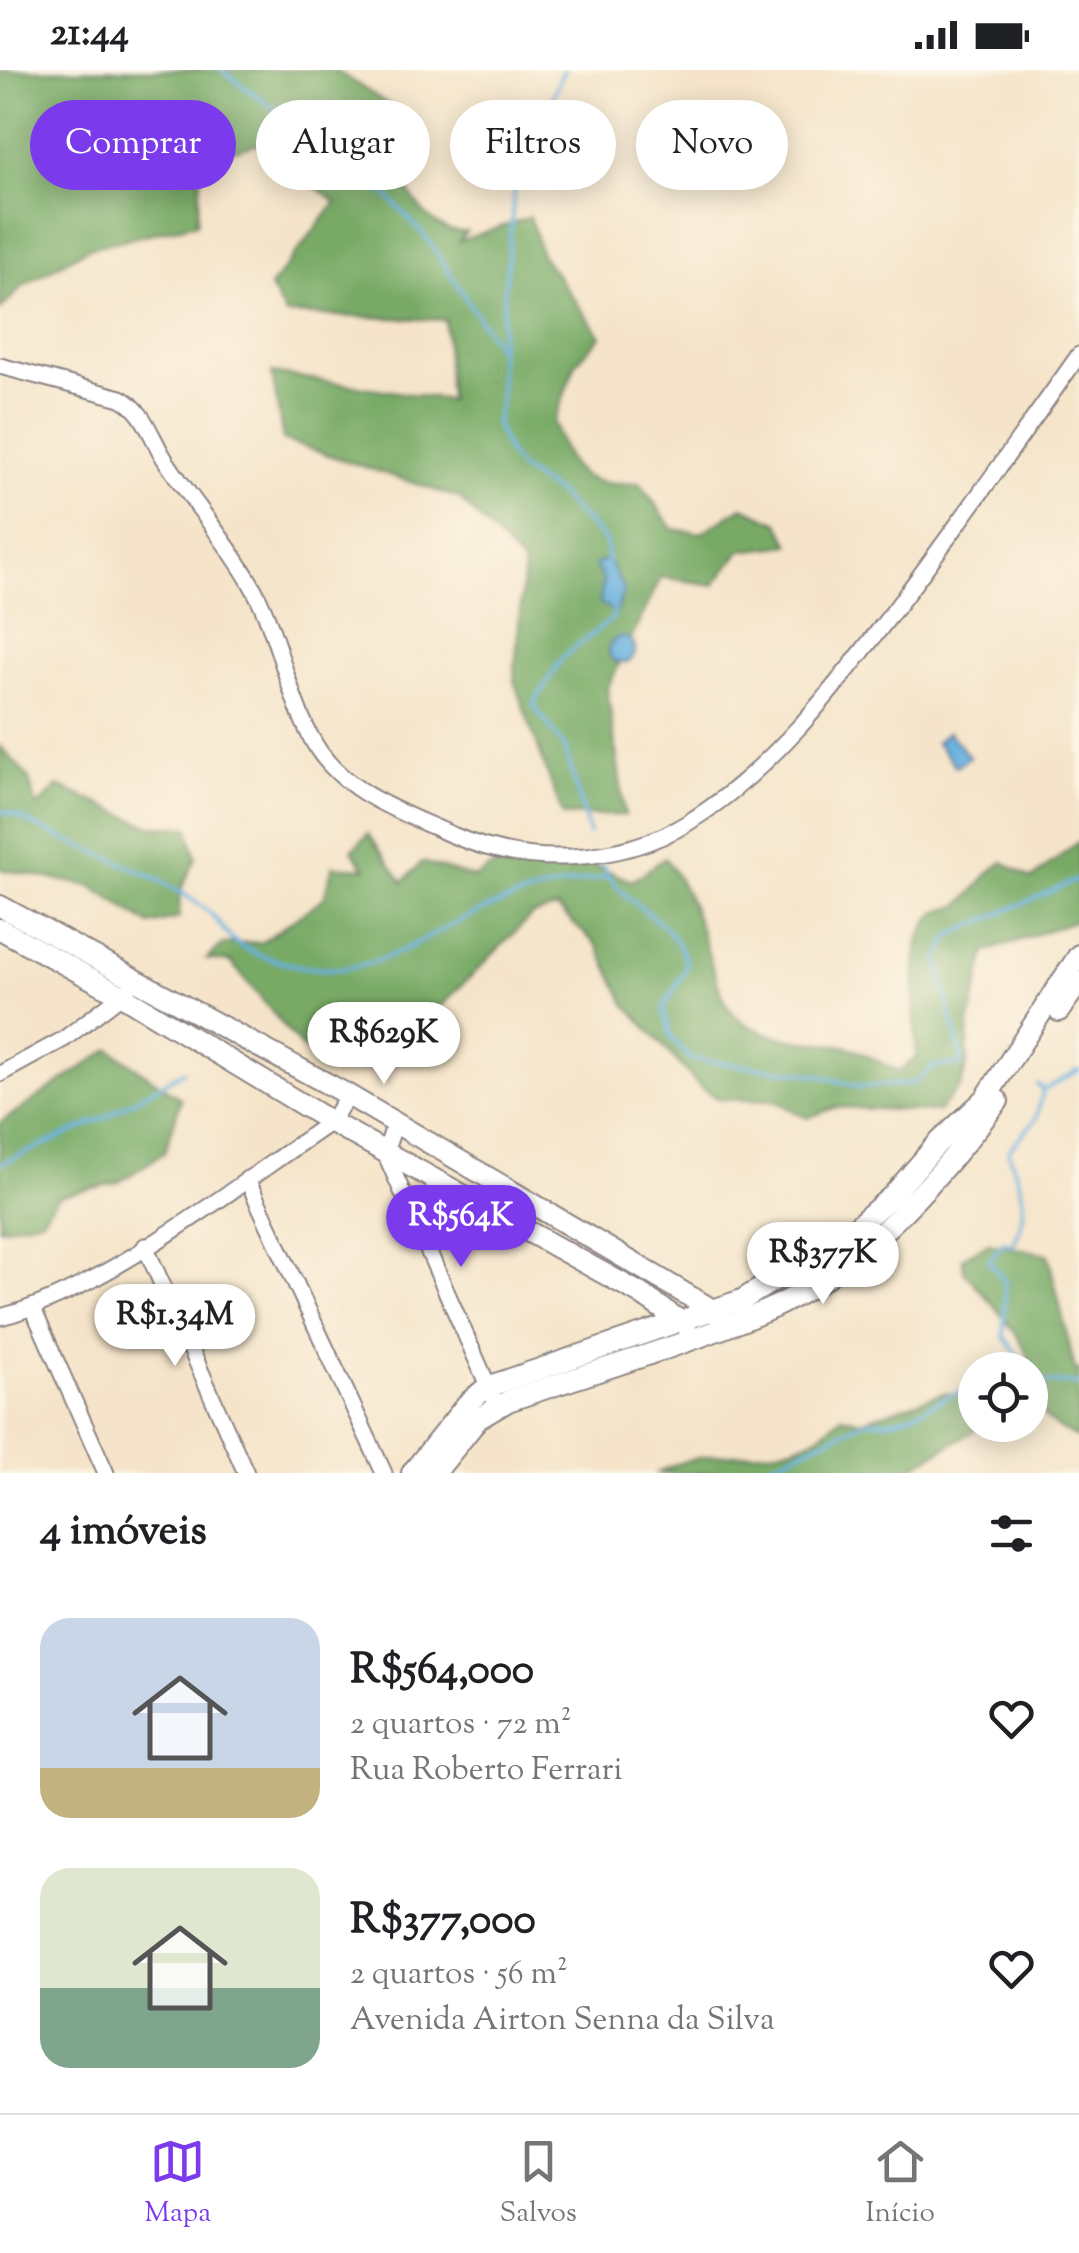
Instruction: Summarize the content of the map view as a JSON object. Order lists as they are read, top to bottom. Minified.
{"page":{"status":"21:44","chip":["Comprar","Alugar","Filtros","Novo"],"price":["R$629K","R$564K","R$377K","R$1.34M"],"heading":"4 imóveis","list":[{"name":"R$564,000","note":"2 quartos · 72 m² · Rua Roberto Ferrari"},{"name":"R$377,000","note":"2 quartos · 56 m² · Avenida Airton Senna da Silva"}],"tabs":["Mapa","Salvos","Início"]}}
